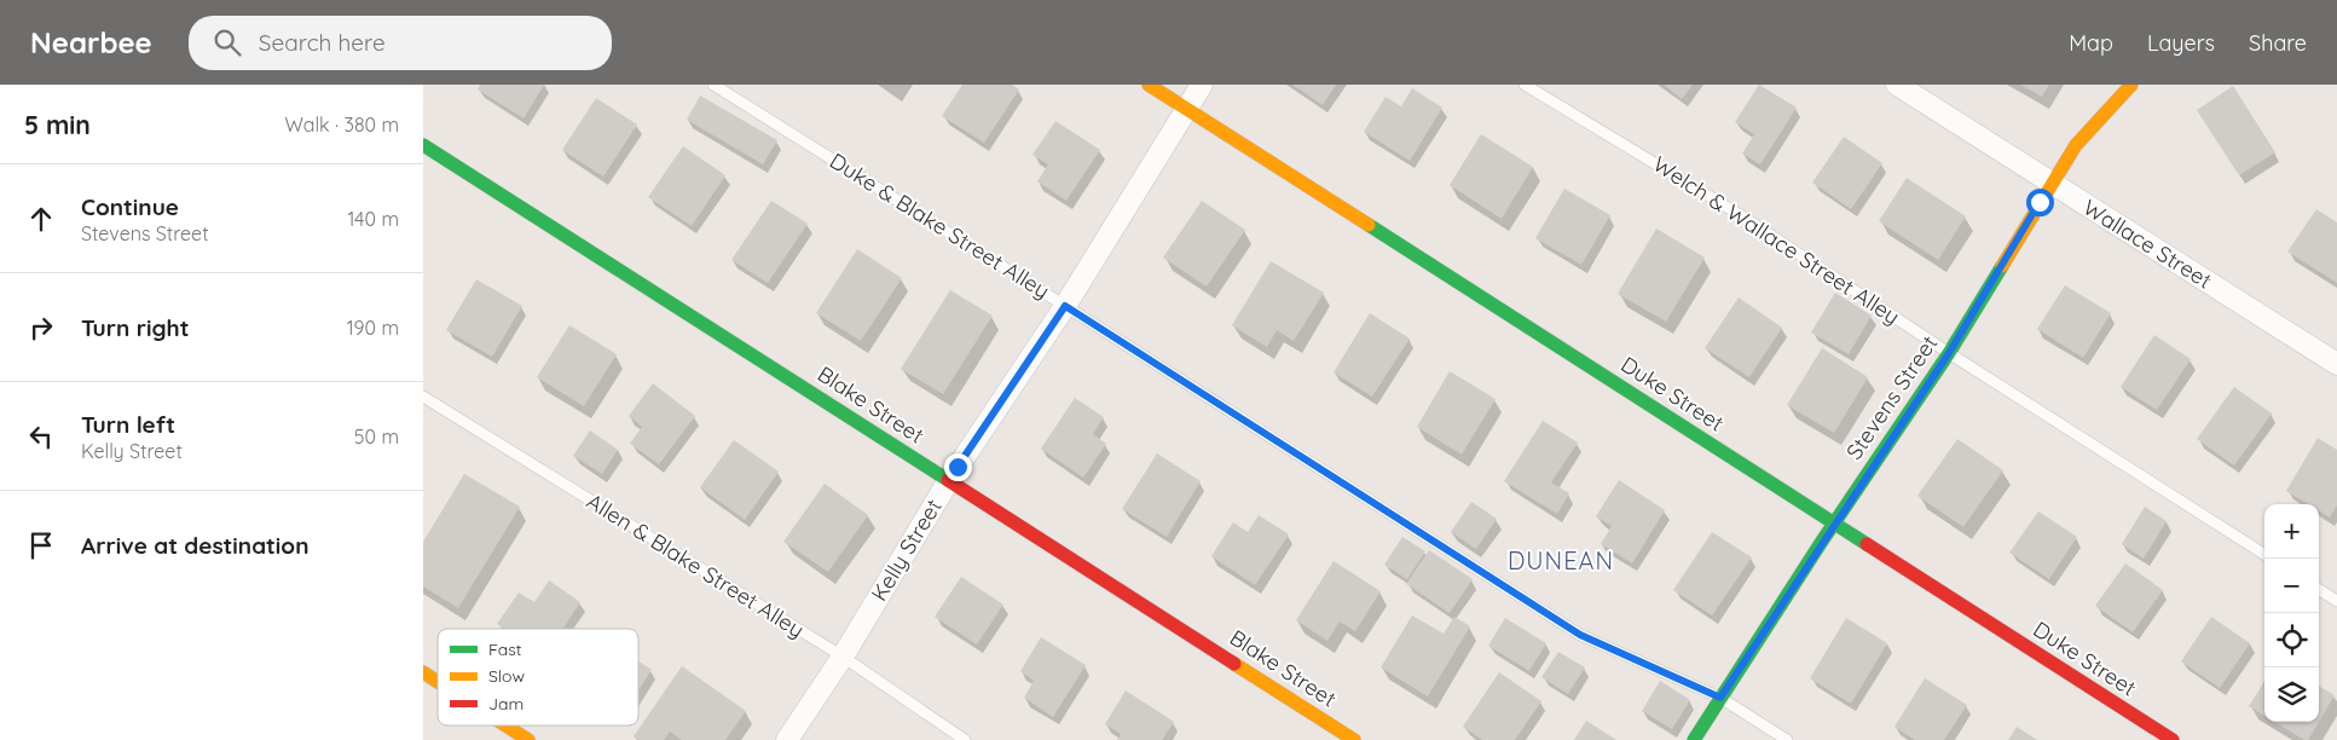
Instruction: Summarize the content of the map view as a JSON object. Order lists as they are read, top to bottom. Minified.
{"streets":{"street":["Wallace Street","Duke Street","Stevens Street","Blake Street","Kelly Street"],"lane":["Duke & Blake Street Alley","Welch & Wallace Street Alley","Allen & Blake Street Alley"]},"crossings":[["Duke & Blake Street Alley","Stevens Street"],["Duke & Blake Street Alley","Kelly Street"],["Welch & Wallace Street Alley","Stevens Street"],["Wallace Street","Stevens Street"],["Duke Street","Stevens Street"],["Duke Street","Kelly Street"],["Blake Street","Kelly Street"],["Kelly Street","Allen & Blake Street Alley"]],"districts":["DUNEAN"],"legend":["Fast","Slow","Jam"],"page":{"header":"Nearbee","search":"Search here","nav":["Map","Layers","Share"],"heading":["5 min","Walk · 380 m"],"list":[["Continue","Stevens Street","140 m"],["Turn right","190 m"],["Turn left","Kelly Street","50 m"],"Arrive at destination"],"map_buttons":["+","−"]}}
